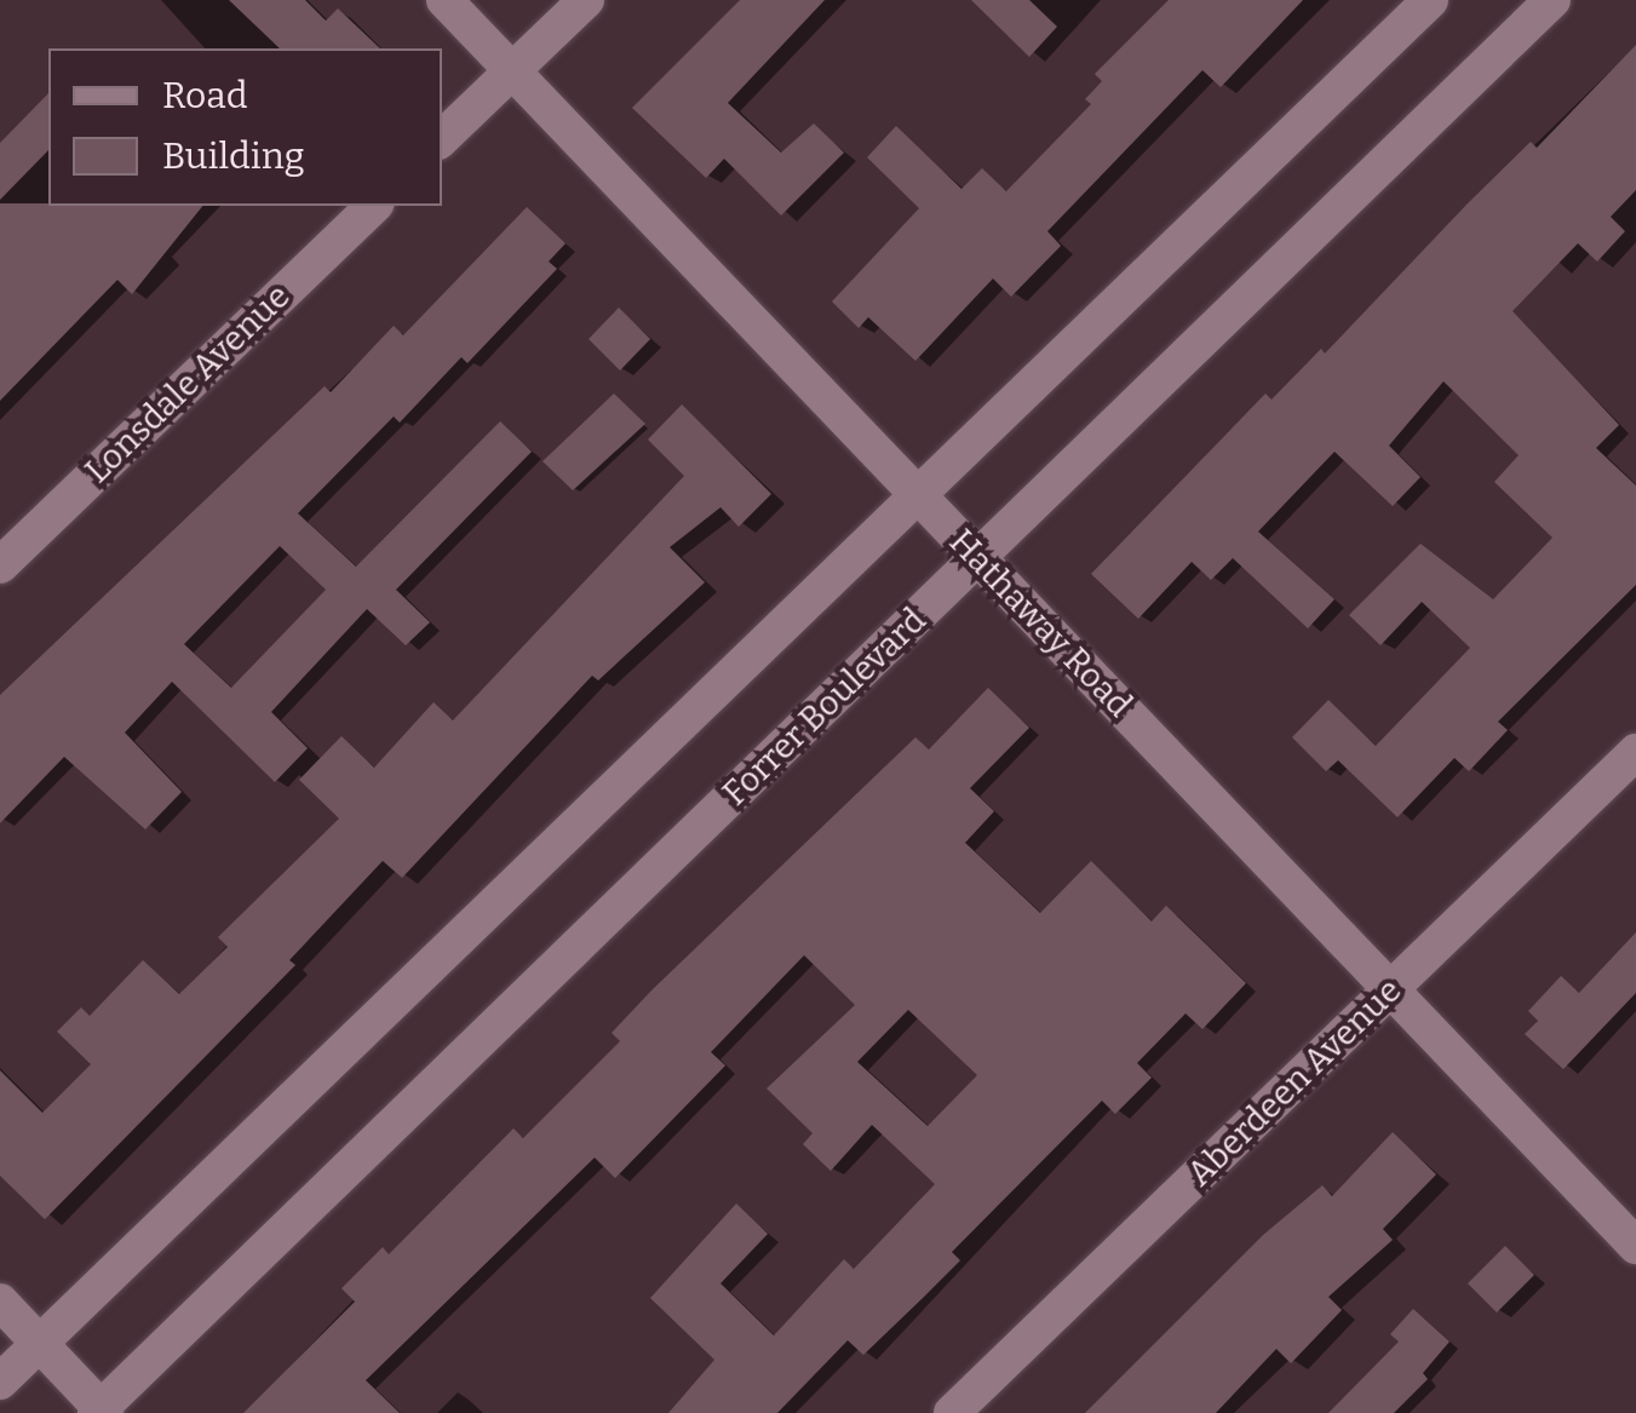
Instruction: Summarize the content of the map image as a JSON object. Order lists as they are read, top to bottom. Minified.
{"streets":{"street":["Lonsdale Avenue","Hathaway Road","Forrer Boulevard","Aberdeen Avenue"]},"crossings":[["Hathaway Road","Forrer Boulevard"],["Hathaway Road","Aberdeen Avenue"]],"legend":["Road","Building"]}
